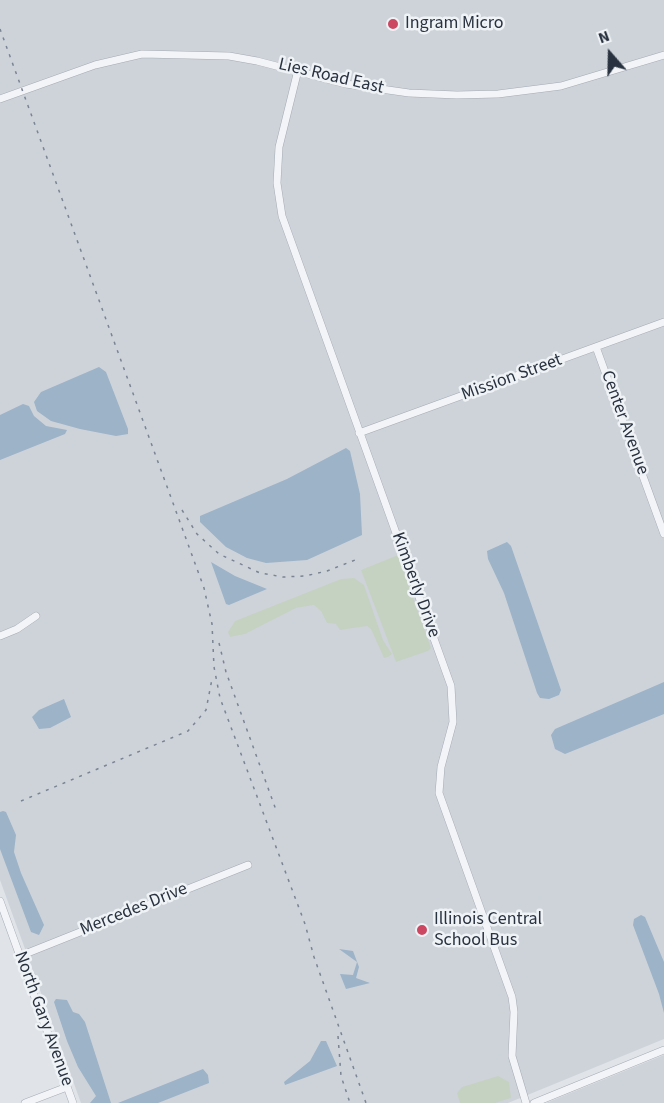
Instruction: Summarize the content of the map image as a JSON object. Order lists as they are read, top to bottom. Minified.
{"streets":{"street":["Lies Road East","Mission Street","Center Avenue","Kimberly Drive","Mercedes Drive","North Gary Avenue"]},"crossings":[["Lies Road East","Kimberly Drive"],["Mission Street","Center Avenue"],["Mission Street","Kimberly Drive"],["Mercedes Drive","North Gary Avenue"]],"places":["Ingram Micro","Illinois Central School Bus"],"north":"top"}
